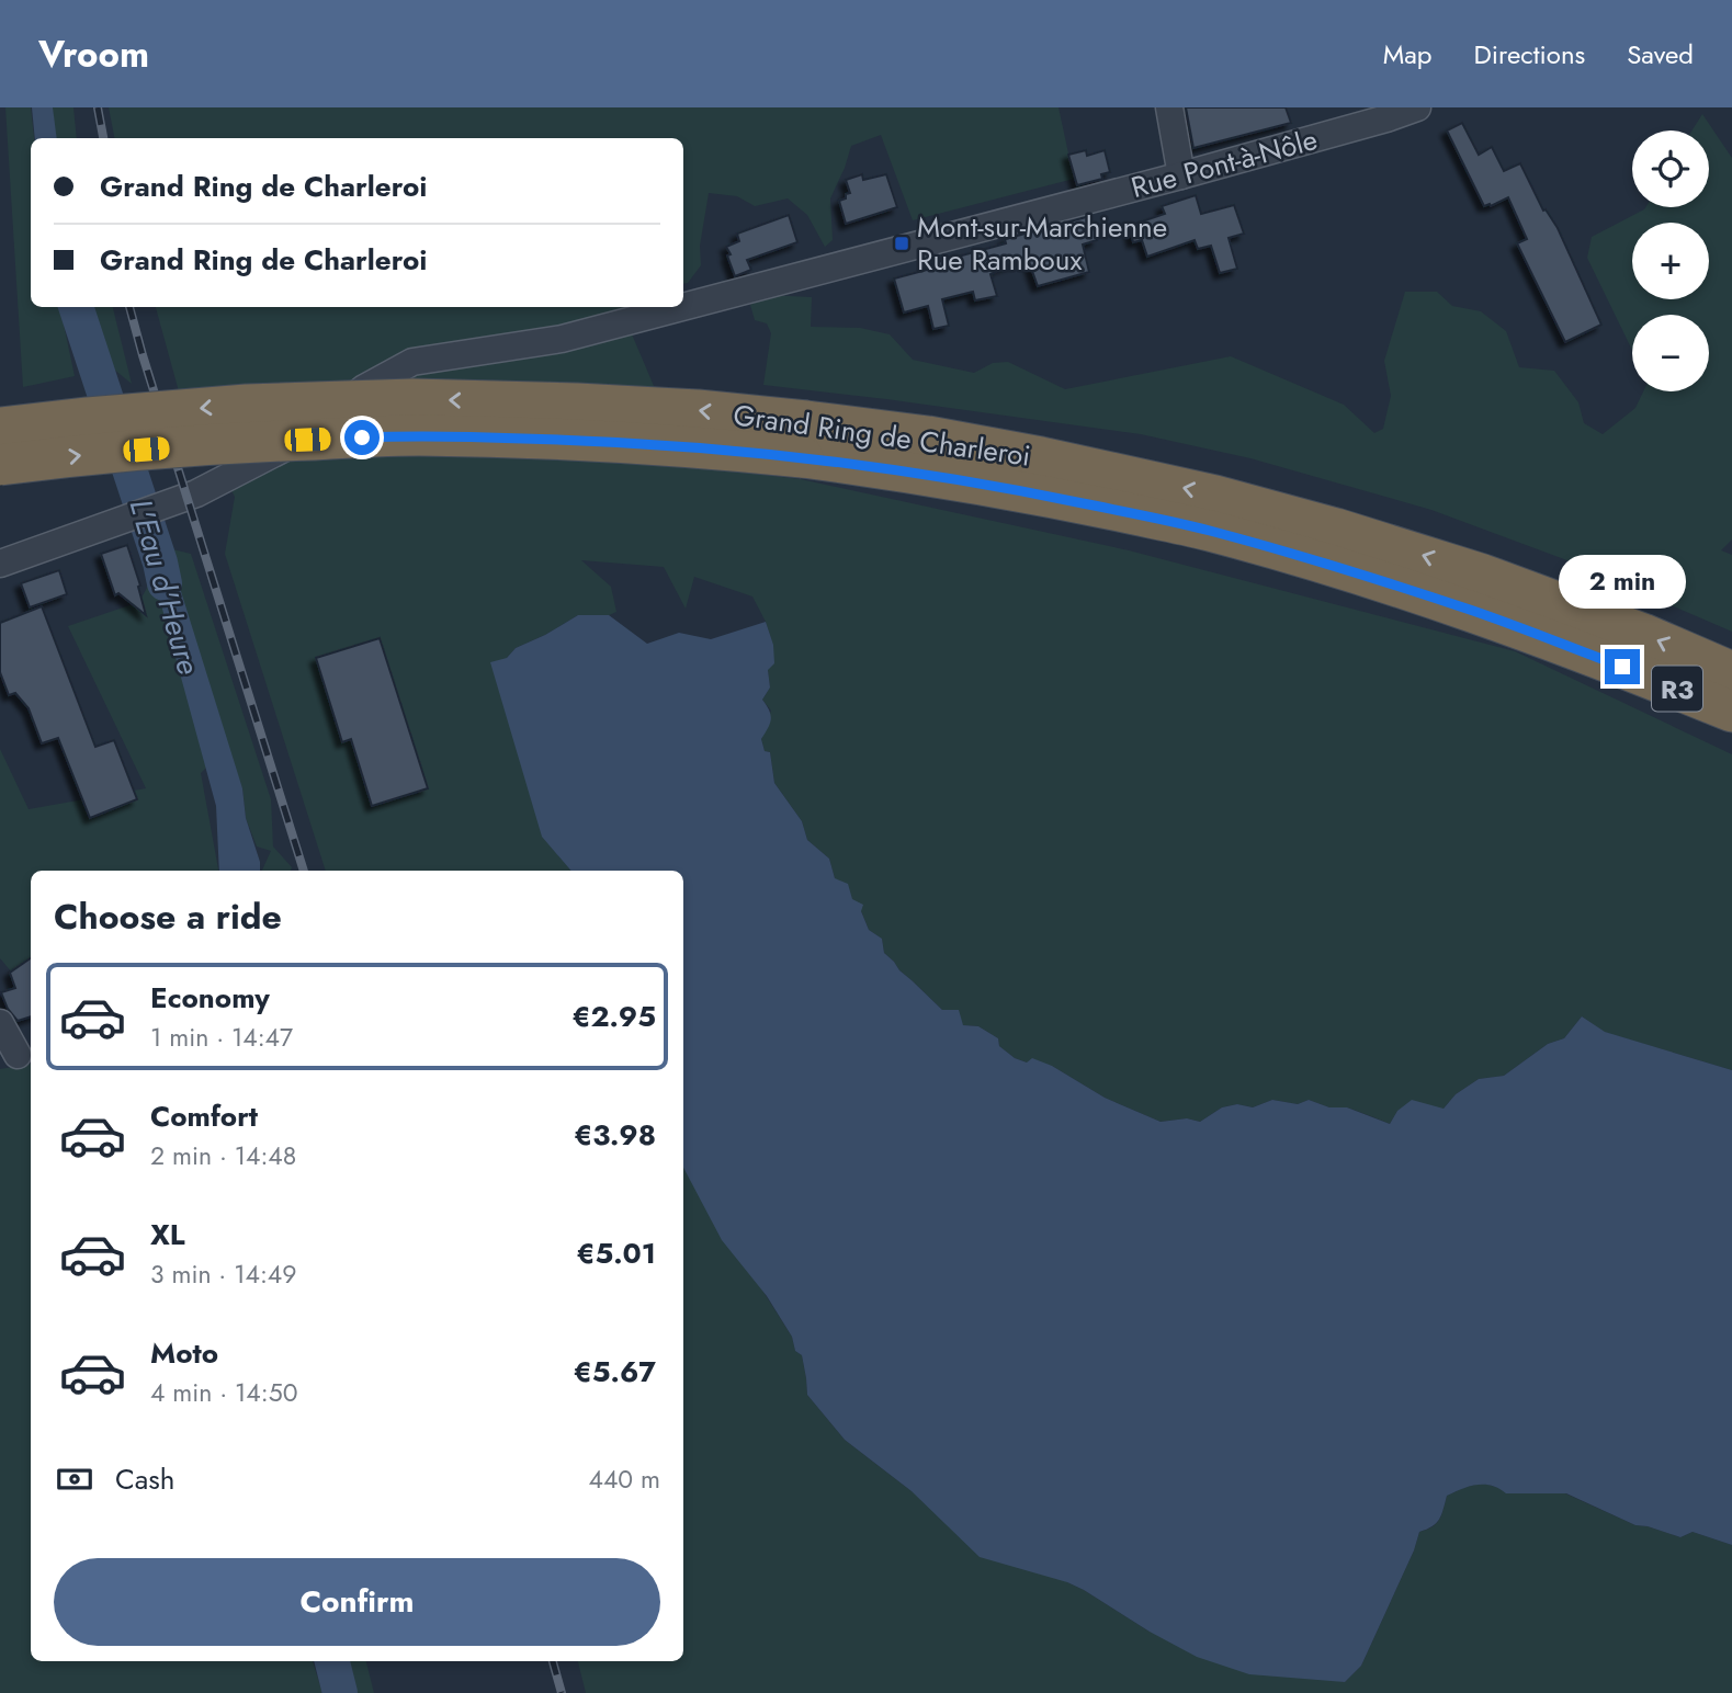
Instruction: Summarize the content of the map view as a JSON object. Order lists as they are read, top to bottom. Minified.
{"streets":{"highway":["Grand Ring de Charleroi","R3"],"street":["Rue Pont-à-Nôle"]},"water":["L'Eau d'Heure"],"places":{"transit":["Mont-sur-Marchienne Rue Ramboux"]},"page":{"header":"Vroom","nav":["Map","Directions","Saved"],"map_buttons":["+","−"],"banner":["Grand Ring de Charleroi","Grand Ring de Charleroi"],"bubble":"2 min","heading":"Choose a ride","list":[{"name":"Economy","note":"1 min · 14:47","value":"€2.95"},{"name":"Comfort","note":"2 min · 14:48","value":"€3.98"},{"name":"XL","note":"3 min · 14:49","value":"€5.01"},{"name":"Moto","note":"4 min · 14:50","value":"€5.67"}],"pay":["Cash","440 m"],"buttons":"Confirm"}}
